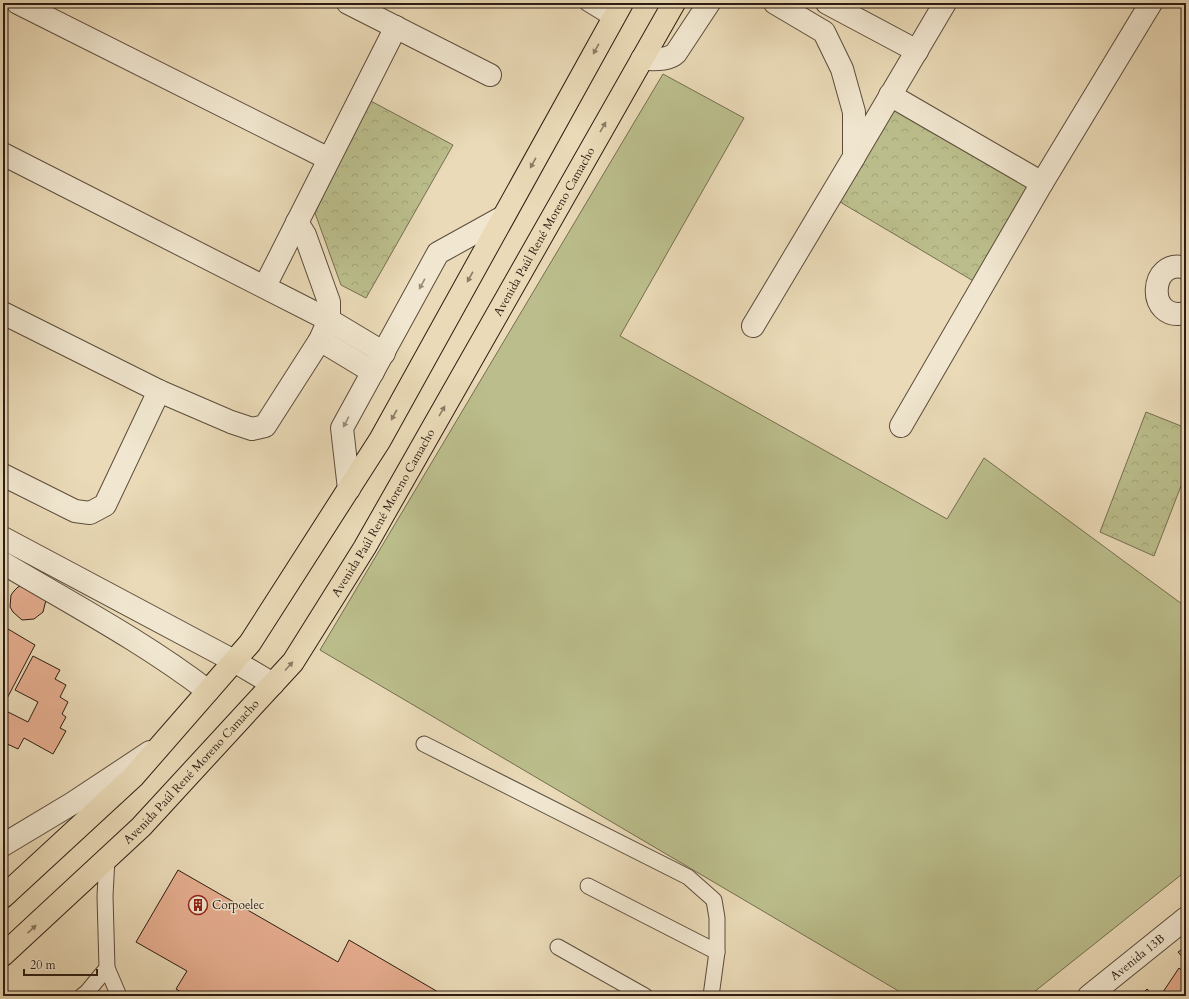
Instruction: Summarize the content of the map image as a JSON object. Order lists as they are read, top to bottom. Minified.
{"streets":{"main road":["Avenida Paúl René Moreno Camacho"],"street":["Avenida 13B"]},"places":{"building":["Corpoelec"]},"scale_bar":"20 m"}
